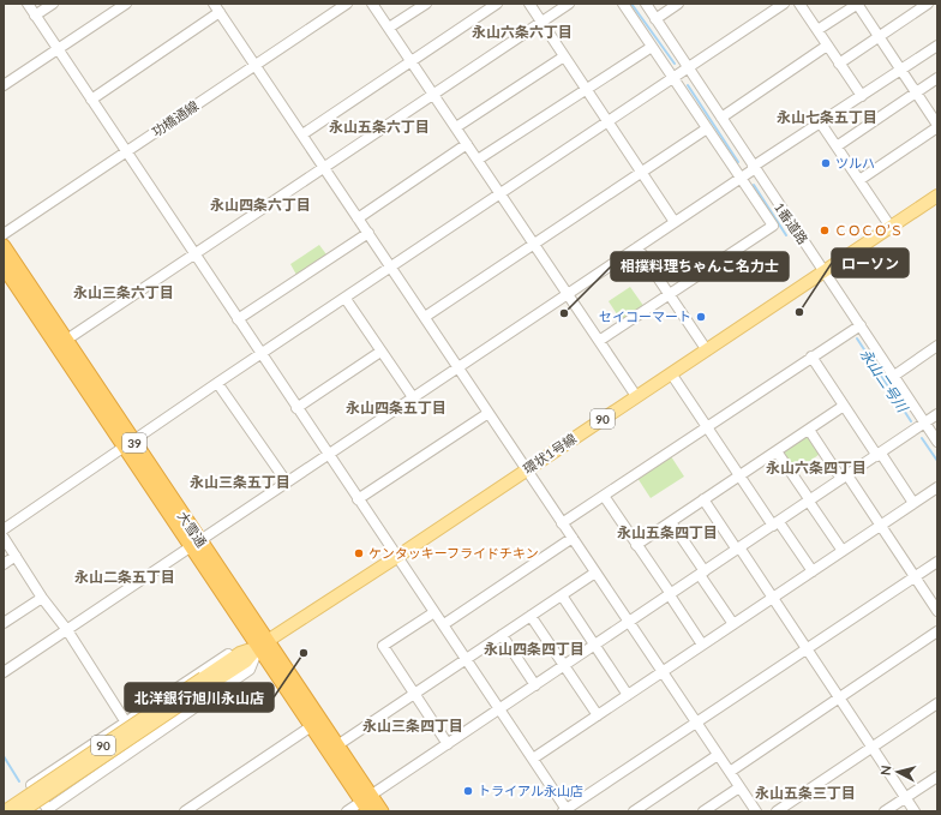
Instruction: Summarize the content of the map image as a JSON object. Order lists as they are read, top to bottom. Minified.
{"streets":{"highway":["39","大雪通"],"main road":["90","環状1号線"],"street":["功橋通線","1番道路"]},"crossings":[["1番道路","環状1号線"],["90","環状1号線"],["環状1号線","大雪通"]],"districts":["永山六条六丁目","永山七条五丁目","永山五条六丁目","永山四条六丁目","永山三条六丁目","永山四条五丁目","永山六条四丁目","永山三条五丁目","永山五条四丁目","永山二条五丁目","永山四条四丁目","永山三条四丁目","永山五条三丁目"],"water":["永山二号川"],"places":["ツルハ","ＣＯＣＯ’Ｓ","ローソン","相撲料理ちゃんこ名力士","セイコーマート","ケンタッキーフライドチキン","北洋銀行旭川永山店","トライアル永山店"],"north":"left"}
